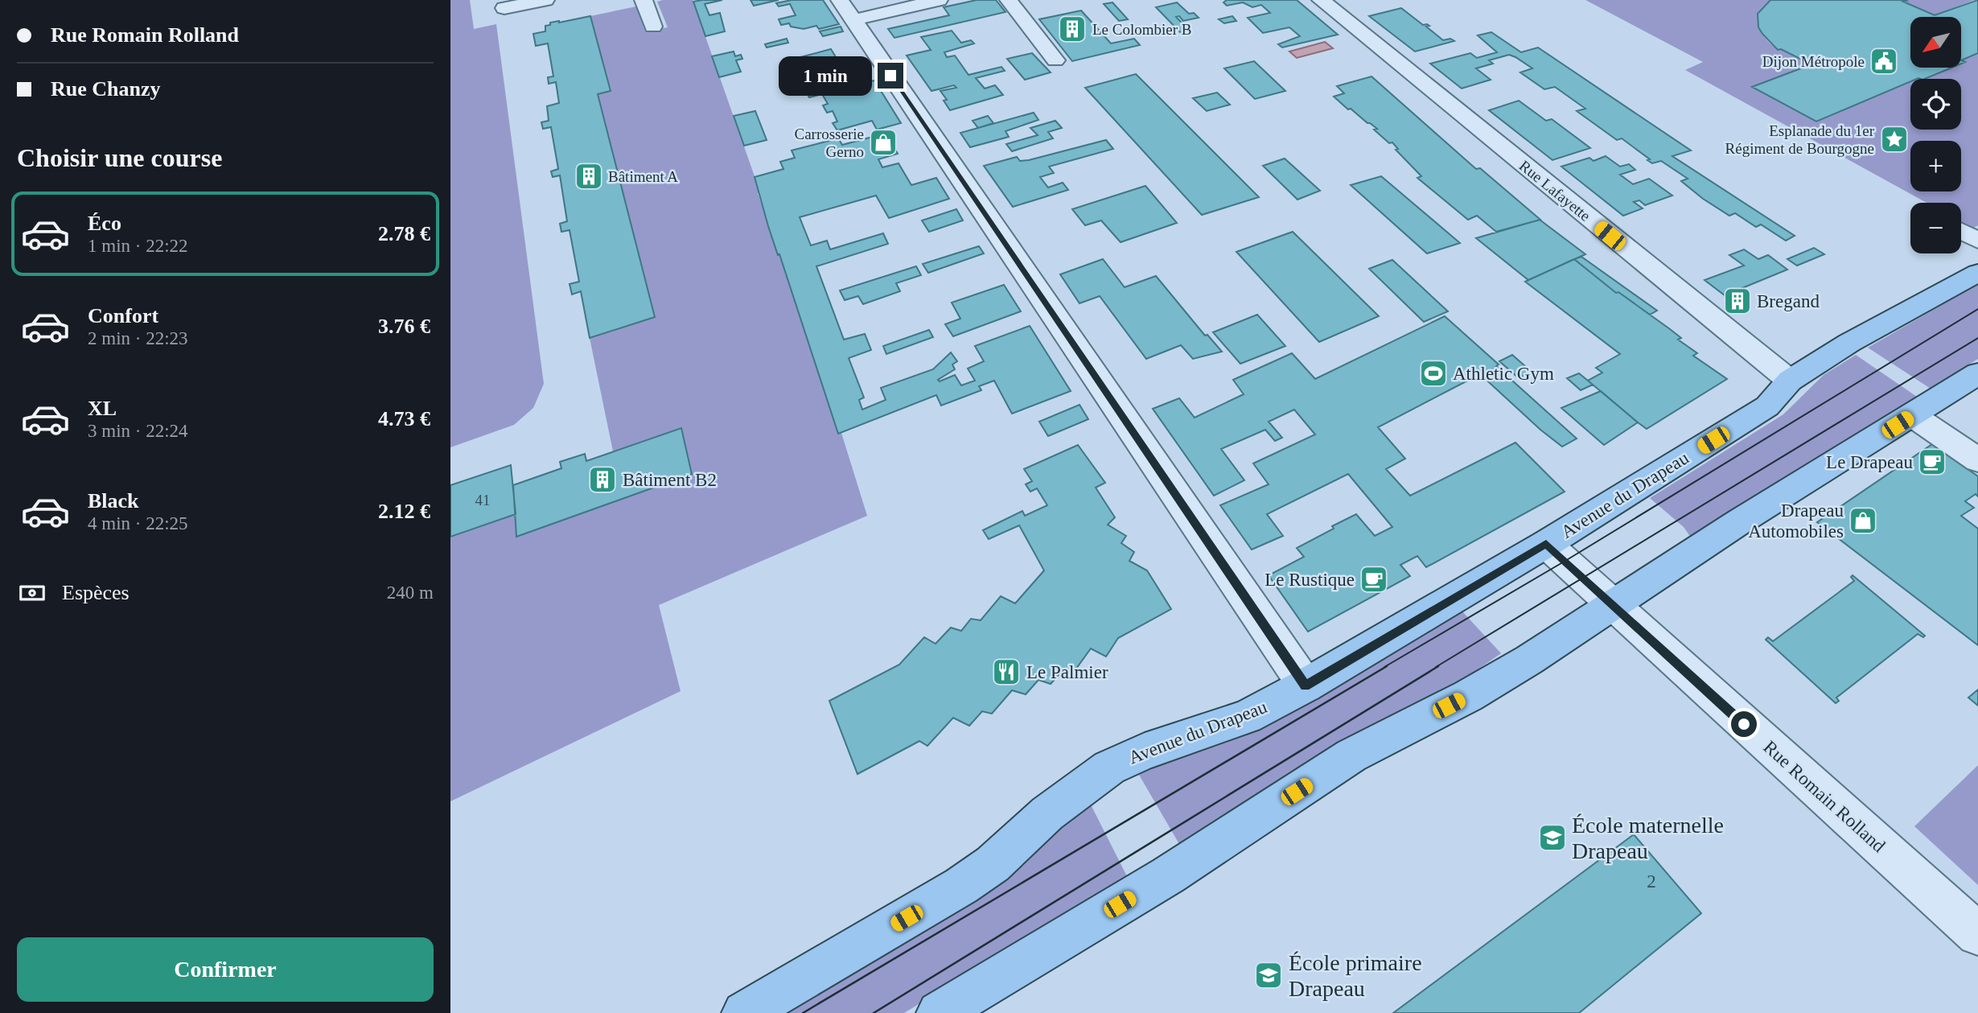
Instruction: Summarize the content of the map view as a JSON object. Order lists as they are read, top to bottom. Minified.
{"streets":{"main road":["Avenue du Drapeau"],"street":["Rue Lafayette","Rue Romain Rolland"]},"crossings":[["Rue Lafayette","Avenue du Drapeau"],["Avenue du Drapeau","Rue Romain Rolland"]],"places":{"building":["Le Colombier B","Bâtiment A","Bregand","Bâtiment B2"],"public building":["Dijon Métropole"],"place":["Esplanade du 1er Régiment de Bourgogne"],"shop":["Carrosserie Gerno","Drapeau Automobiles"],"sports":["Athletic Gym"],"cafe":["Le Drapeau","Le Rustique"],"restaurant":["Le Palmier"],"school or university":["École maternelle Drapeau","École primaire Drapeau"]},"house_numbers":["41","2"],"north":"bottom left","page":{"banner":["Rue Romain Rolland","Rue Chanzy"],"map_buttons":["+","−"],"bubble":"1 min","heading":"Choisir une course","list":[{"name":"Éco","note":"1 min · 22:22","value":"2.78 €"},{"name":"Confort","note":"2 min · 22:23","value":"3.76 €"},{"name":"XL","note":"3 min · 22:24","value":"4.73 €"},{"name":"Black","note":"4 min · 22:25","value":"2.12 €"}],"pay":["Espèces","240 m"],"buttons":"Confirmer"}}
